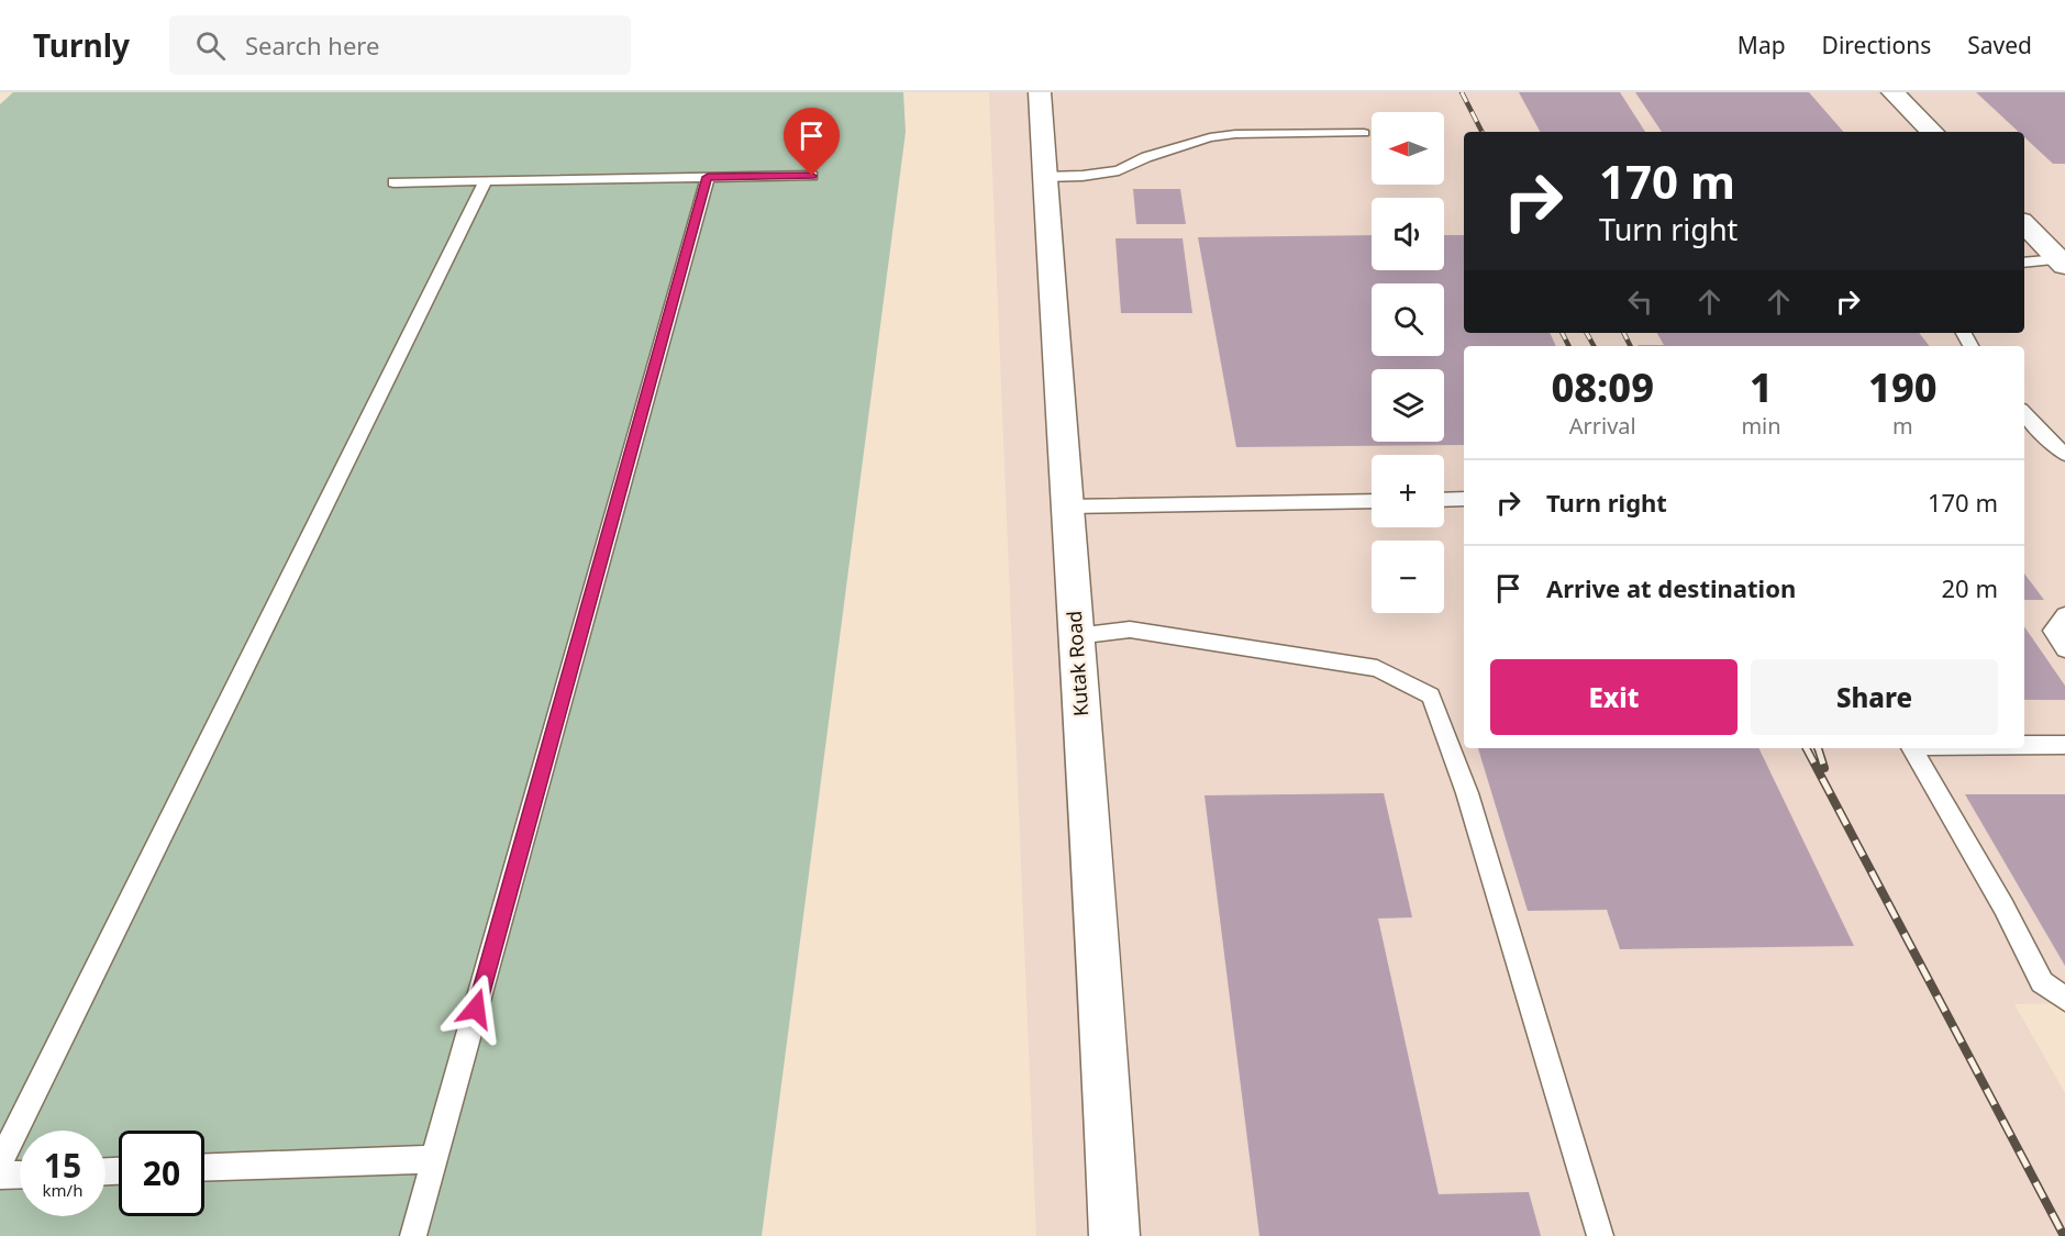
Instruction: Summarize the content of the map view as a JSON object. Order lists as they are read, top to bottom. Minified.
{"streets":{"street":["Kutak Road"]},"north":"left","page":{"header":"Turnly","search":"Search here","nav":["Map","Directions","Saved"],"map_buttons":["+","−"],"turn":["170 m","Turn right"],"eta":["08:09","Arrival","1","min","190","m"],"list":[{"name":"Turn right","value":"170 m"},{"name":"Arrive at destination","value":"20 m"}],"buttons":["Exit","Share"],"speed":"15 km/h","limit":"20"}}
